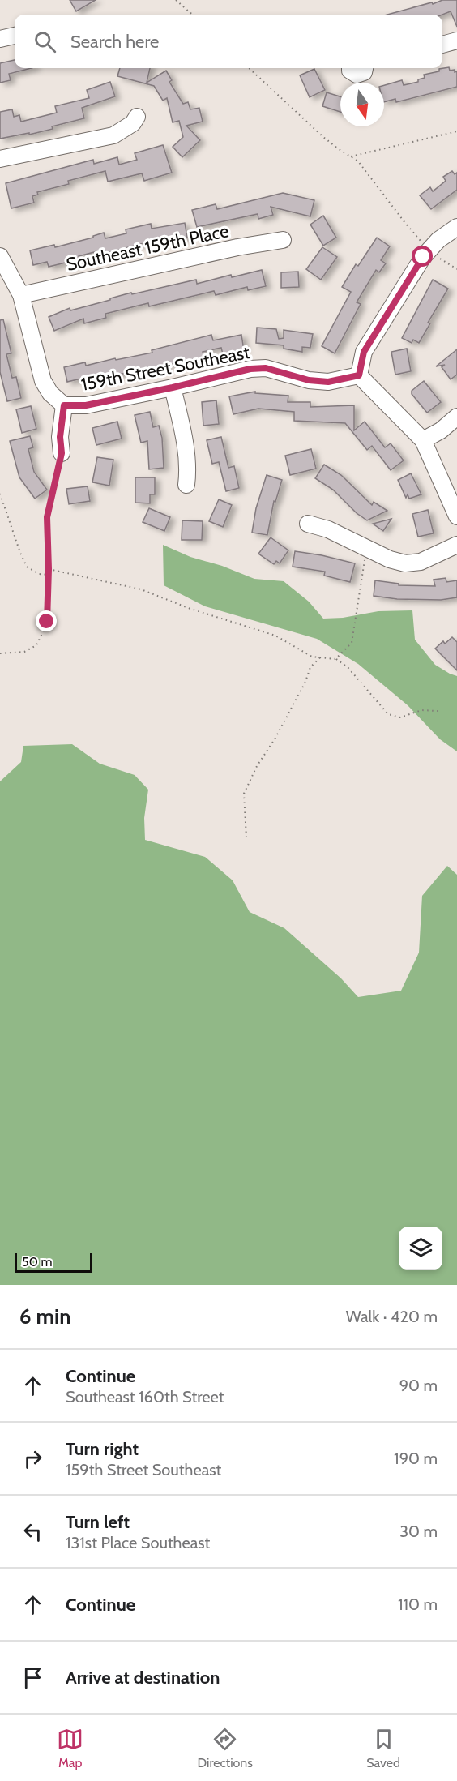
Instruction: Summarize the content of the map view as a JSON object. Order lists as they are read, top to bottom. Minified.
{"streets":{"street":["Southeast 159th Place","159th Street Southeast"]},"scale_bar":"50 m","north":"bottom","page":{"search":"Search here","scale":"50 m","heading":["6 min","Walk · 420 m"],"list":[["Continue","Southeast 160th Street","90 m"],["Turn right","159th Street Southeast","190 m"],["Turn left","131st Place Southeast","30 m"],["Continue","110 m"],"Arrive at destination"],"nav":["Map","Directions","Saved"]}}
